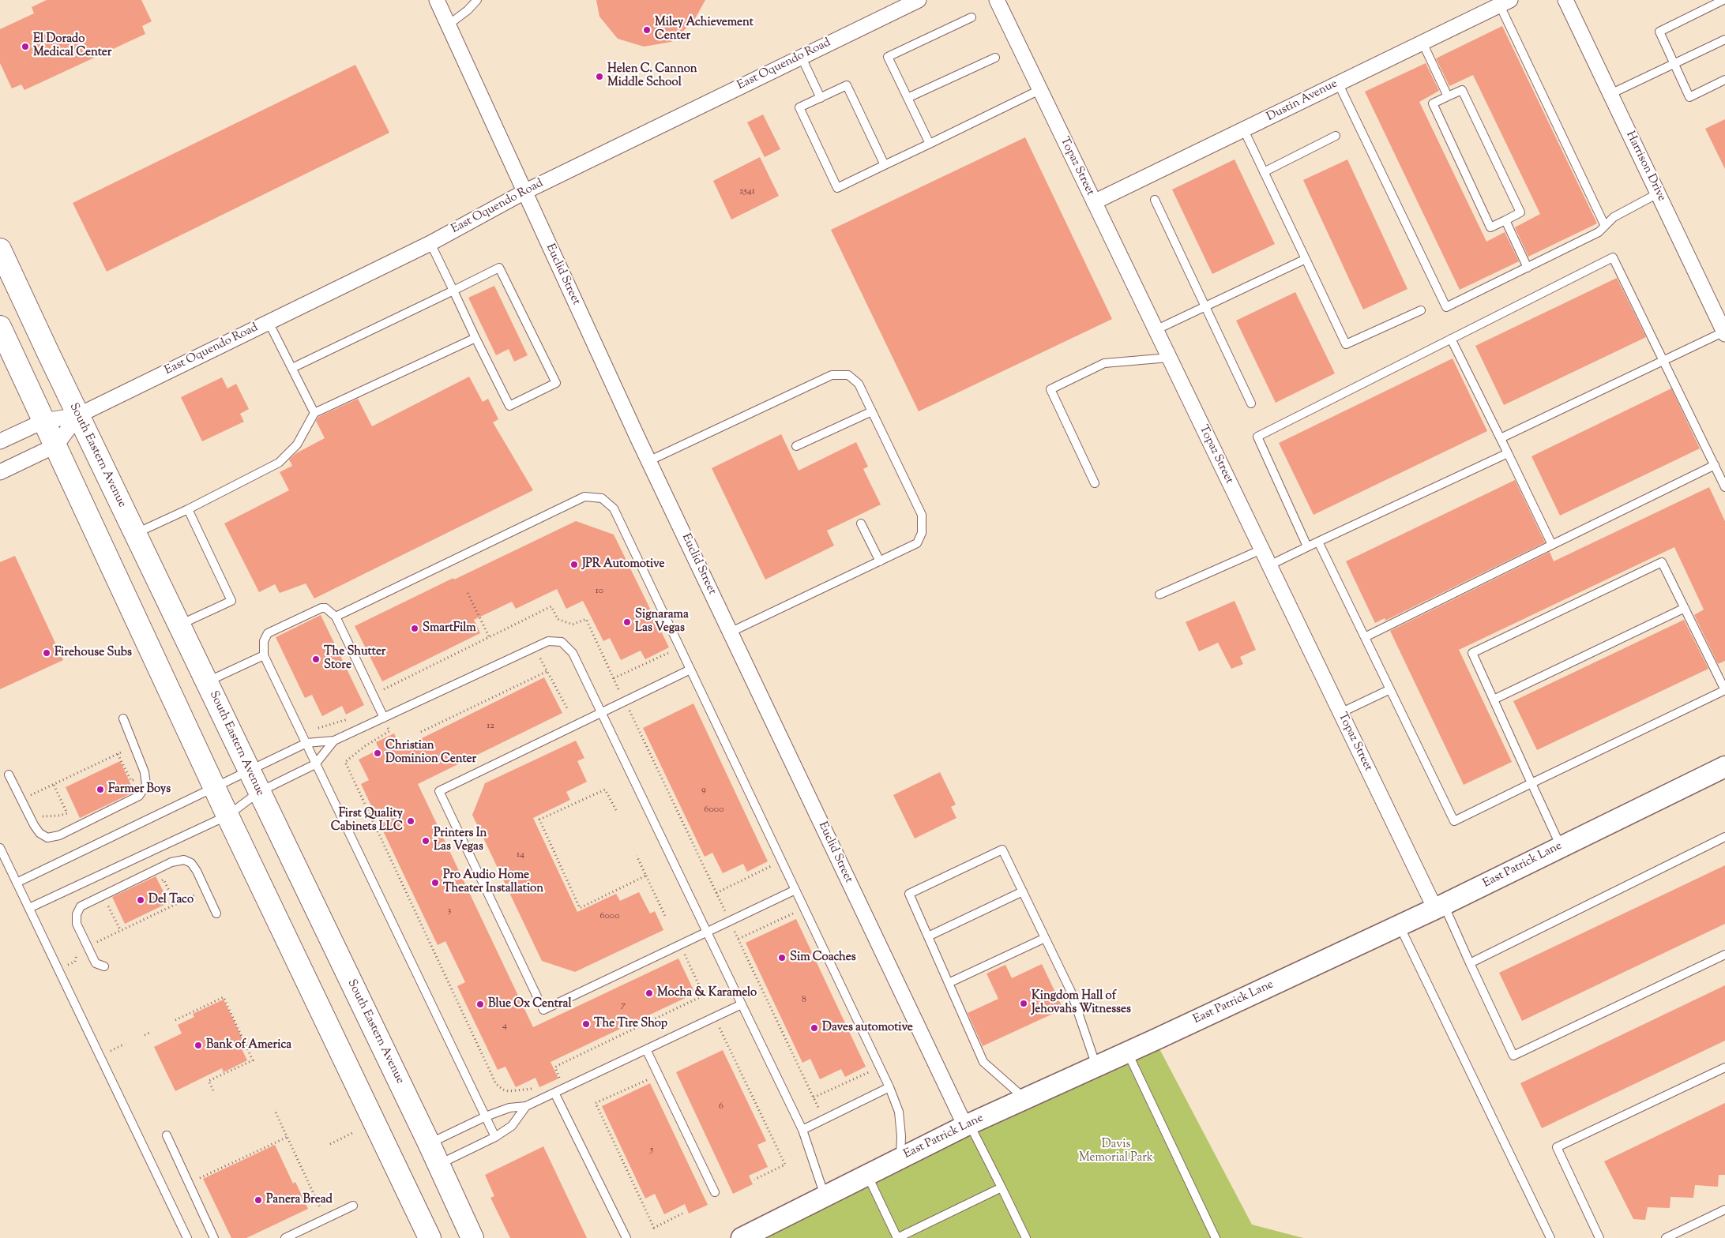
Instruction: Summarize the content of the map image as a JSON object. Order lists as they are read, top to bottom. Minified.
{"streets":{"main road":["South Eastern Avenue","East Patrick Lane"],"street":["East Oquendo Road","Dustin Avenue","Topaz Street","Harrison Drive","Euclid Street"]},"crossings":[["East Oquendo Road","Euclid Street"],["East Oquendo Road","South Eastern Avenue"],["Dustin Avenue","Topaz Street"],["Topaz Street","East Patrick Lane"],["Euclid Street","East Patrick Lane"]],"parks":["Davis Memorial Park"],"places":["Miley Achievement Center","El Dorado Medical Center","Helen C. Cannon Middle School","JPR Automotive","Signarama Las Vegas","SmartFilm","Firehouse Subs","The Shutter Store","Christian Dominion Center","Farmer Boys","First Quality Cabinets LLC","Printers In Las Vegas","Pro Audio Home Theater Installation","Del Taco","Sim Coaches","Mocha & Karamelo","Kingdom Hall of Jehovahs Witnesses","Blue Ox Central","The Tire Shop","Daves automotive","Bank of America","Panera Bread"],"house_numbers":["2541","10","12","9","6000","14","3","6000","8","7","4","6","5"]}
